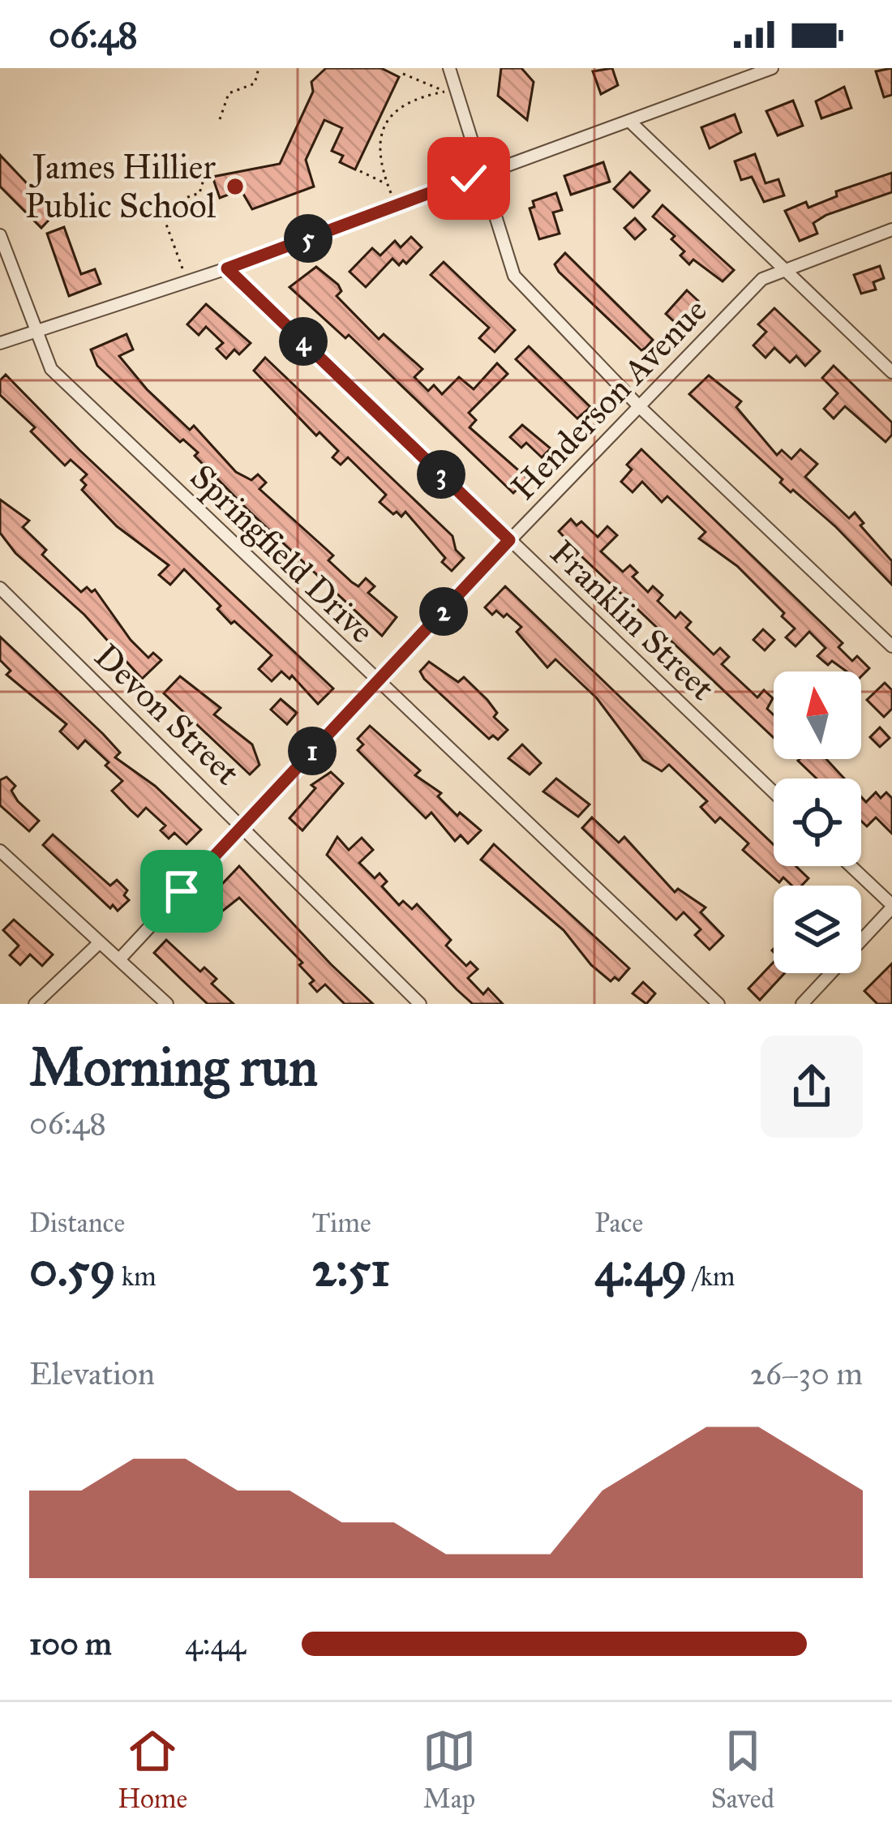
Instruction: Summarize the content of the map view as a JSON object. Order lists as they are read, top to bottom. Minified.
{"streets":{"street":["Henderson Avenue","Springfield Drive","Franklin Street","Devon Street"]},"crossings":[["Henderson Avenue","Springfield Drive"],["Henderson Avenue","Franklin Street"],["Henderson Avenue","Devon Street"]],"places":["James Hillier Public School"],"north":"top","page":{"status":"06:48","pins":["5","4","3","2","1"],"heading":["Morning run","06:48"],"stats":[["Distance","0.59 km"],["Time","2:51"],["Pace","4:49 /km"]],"chart":["Elevation","26–30 m"],"list":[{"name":"100 m","note":"4:44"}],"tabs":["Home","Map","Saved"]}}
